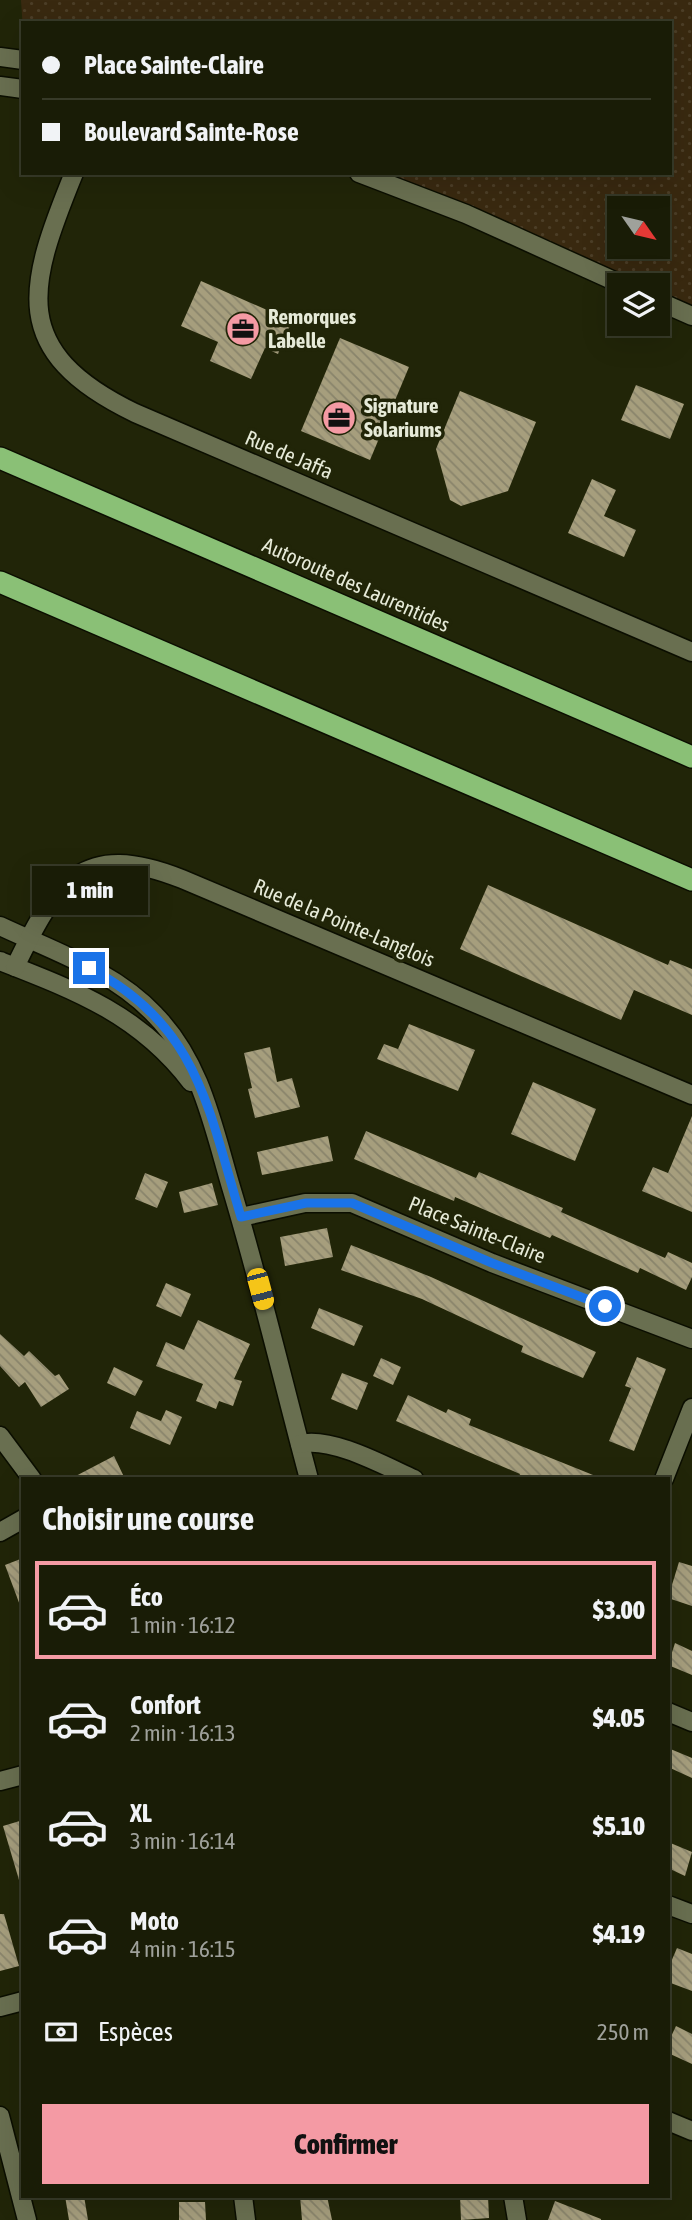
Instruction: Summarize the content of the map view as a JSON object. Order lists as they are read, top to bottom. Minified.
{"streets":{"highway":["Autoroute des Laurentides"],"street":["Rue de Jaffa","Rue de la Pointe-Langlois","Place Sainte-Claire"]},"places":{"office":["Remorques Labelle","Signature Solariums"]},"north":"bottom right","page":{"banner":["Place Sainte-Claire","Boulevard Sainte-Rose"],"bubble":"1 min","heading":"Choisir une course","list":[{"name":"Éco","note":"1 min · 16:12","value":"$3.00"},{"name":"Confort","note":"2 min · 16:13","value":"$4.05"},{"name":"XL","note":"3 min · 16:14","value":"$5.10"},{"name":"Moto","note":"4 min · 16:15","value":"$4.19"}],"pay":["Espèces","250 m"],"buttons":"Confirmer"}}
